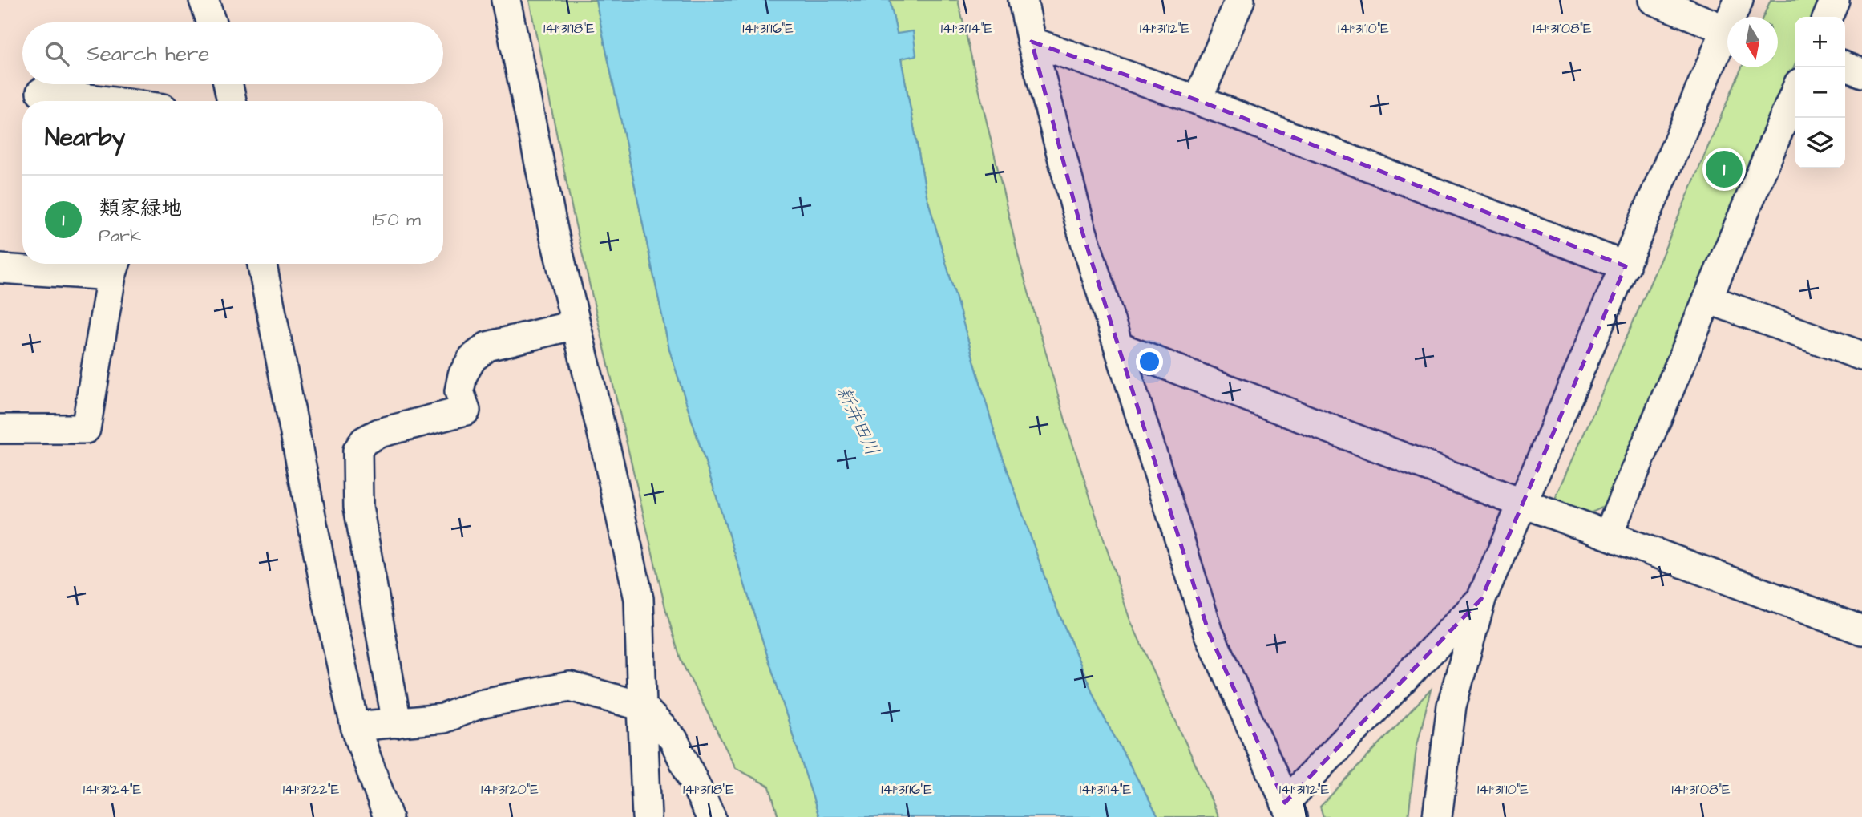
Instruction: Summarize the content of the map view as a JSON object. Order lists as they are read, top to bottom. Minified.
{"water":["新井田川"],"north":"bottom","page":{"map_buttons":["+","−"],"search":"Search here","heading":"Nearby","pins":"1","list":[{"mark":"1","name":"類家緑地","note":"Park","value":"150 m"}]},"coordinates":["141°31'18\"E","141°31'16\"E","141°31'14\"E","141°31'12\"E","141°31'10\"E","141°31'08\"E","141°31'24\"E","141°31'22\"E","141°31'20\"E"]}
